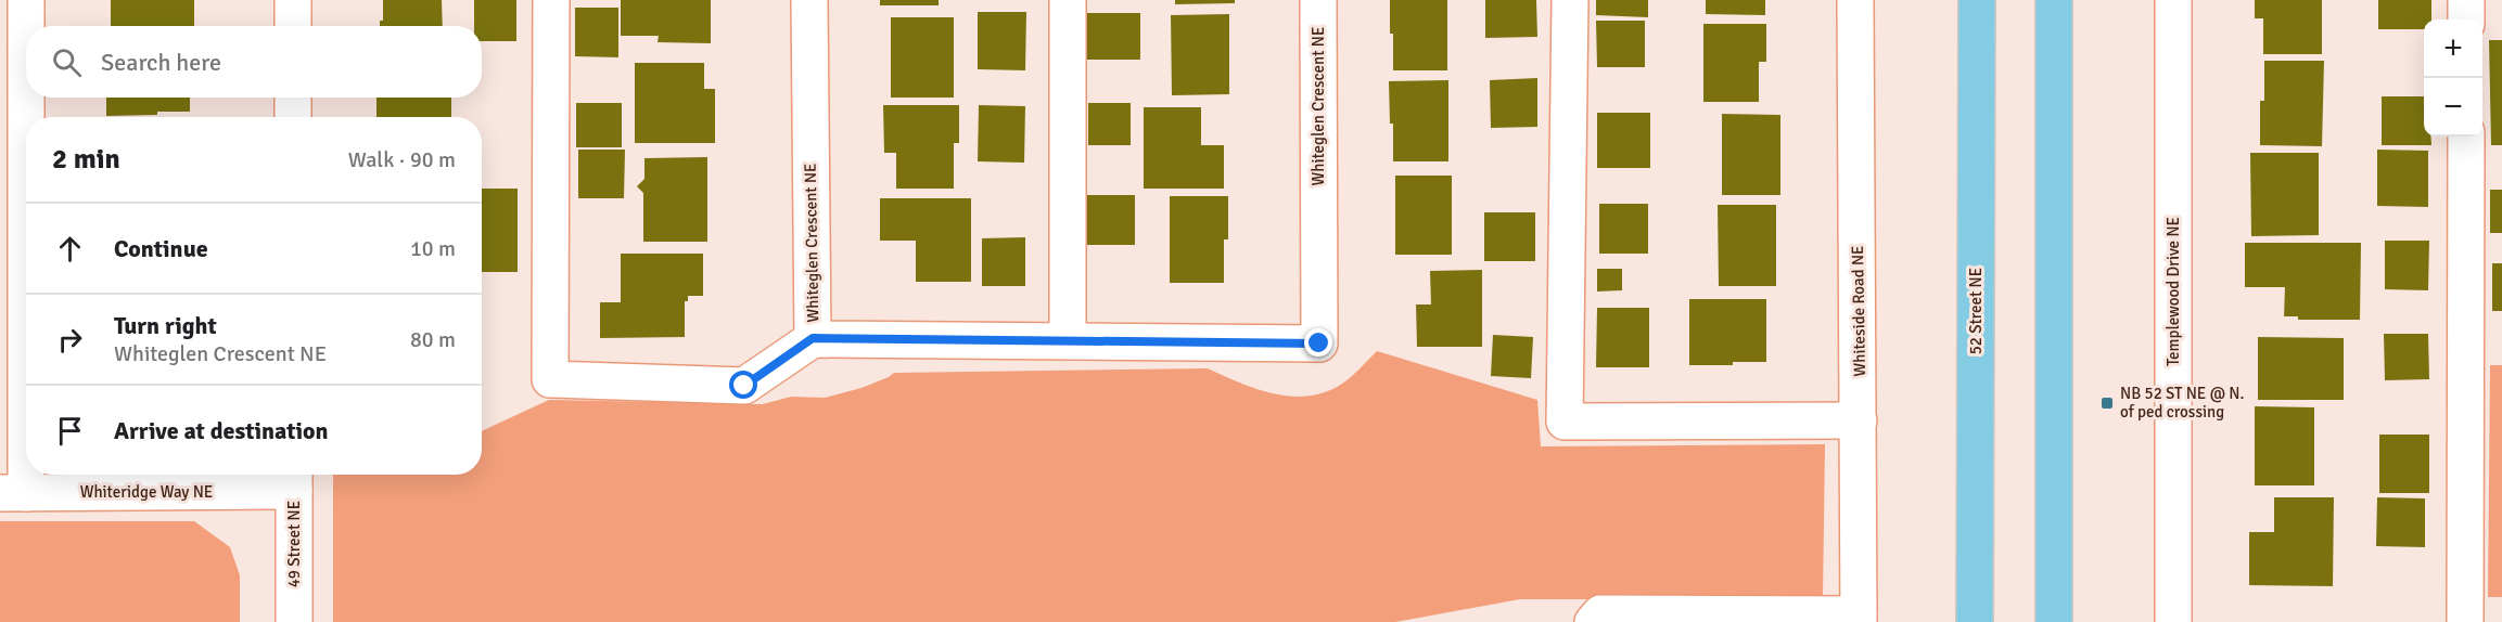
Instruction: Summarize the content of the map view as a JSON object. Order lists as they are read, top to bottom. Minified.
{"streets":{"main road":["52 Street NE"],"street":["Whiteglen Crescent NE","Templewood Drive NE","Whiteside Road NE","Whiteridge Way NE","49 Street NE"]},"crossings":[["Whiteridge Way NE","49 Street NE"]],"places":{"transit":["NB 52 ST NE @ N. of ped crossing"]},"page":{"map_buttons":["+","−"],"search":"Search here","heading":["2 min","Walk · 90 m"],"list":[["Continue","10 m"],["Turn right","Whiteglen Crescent NE","80 m"],"Arrive at destination"]}}
